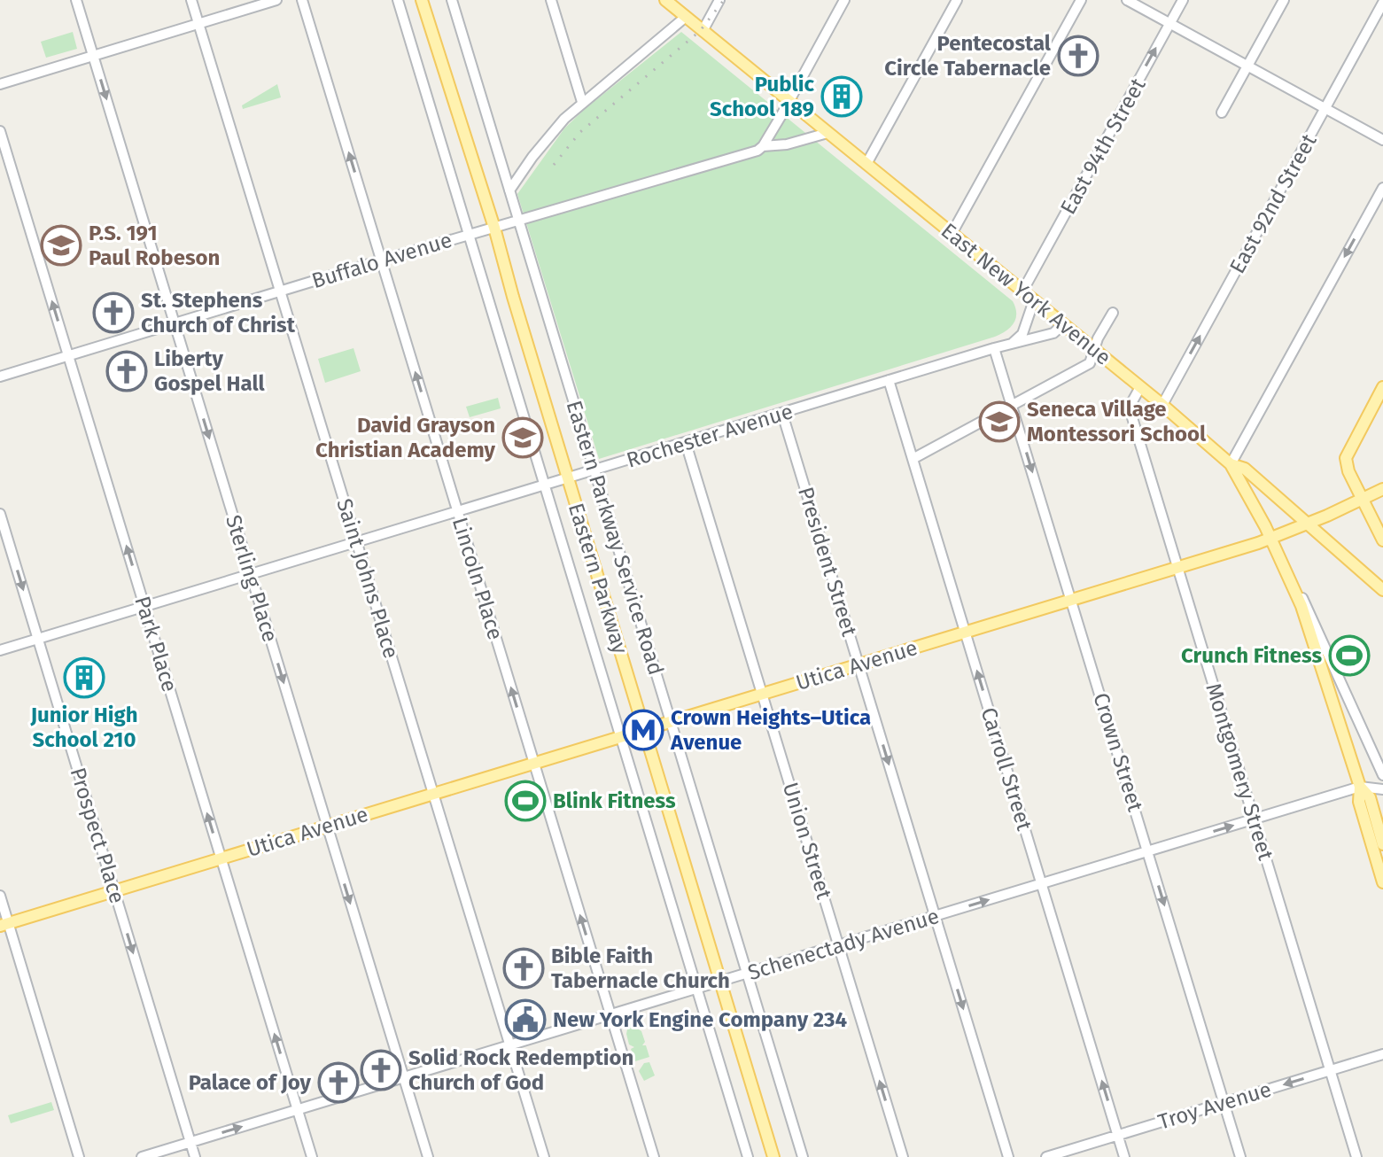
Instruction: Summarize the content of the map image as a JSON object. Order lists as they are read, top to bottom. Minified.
{"streets":{"main road":["East New York Avenue","Eastern Parkway","Utica Avenue"],"street":["East 94th Street","East 92nd Street","Buffalo Avenue","Rochester Avenue","Eastern Parkway Service Road","President Street","Sterling Place","Saint Johns Place","Lincoln Place","Park Place","Crown Street","Carroll Street","Montgomery Street","Prospect Place","Union Street","Schenectady Avenue","Troy Avenue"]},"crossings":[["East 94th Street","East New York Avenue"],["East 92nd Street","East New York Avenue"],["Buffalo Avenue","East New York Avenue"],["Buffalo Avenue","Eastern Parkway Service Road"],["Buffalo Avenue","Sterling Place"],["Buffalo Avenue","Saint Johns Place"],["Buffalo Avenue","Lincoln Place"],["Buffalo Avenue","Eastern Parkway"],["Buffalo Avenue","Park Place"],["East New York Avenue","Rochester Avenue"],["East New York Avenue","Utica Avenue"],["East New York Avenue","Montgomery Street"],["Rochester Avenue","Eastern Parkway Service Road"],["Rochester Avenue","President Street"],["Rochester Avenue","Sterling Place"],["Rochester Avenue","Saint Johns Place"],["Rochester Avenue","Lincoln Place"],["Rochester Avenue","Eastern Parkway"],["Rochester Avenue","Park Place"],["Rochester Avenue","Crown Street"],["Rochester Avenue","Carroll Street"],["Rochester Avenue","Prospect Place"],["Rochester Avenue","Union Street"],["Eastern Parkway Service Road","Utica Avenue"],["Eastern Parkway Service Road","Schenectady Avenue"],["President Street","Utica Avenue"],["President Street","Schenectady Avenue"],["Sterling Place","Utica Avenue"],["Sterling Place","Schenectady Avenue"],["Saint Johns Place","Utica Avenue"],["Saint Johns Place","Schenectady Avenue"],["Lincoln Place","Utica Avenue"],["Lincoln Place","Schenectady Avenue"],["Eastern Parkway","Utica Avenue"],["Eastern Parkway","Schenectady Avenue"],["Park Place","Utica Avenue"],["Park Place","Schenectady Avenue"],["Utica Avenue","Crown Street"],["Utica Avenue","Carroll Street"],["Utica Avenue","Montgomery Street"],["Utica Avenue","Prospect Place"],["Utica Avenue","Union Street"],["Crown Street","Schenectady Avenue"],["Crown Street","Troy Avenue"],["Carroll Street","Schenectady Avenue"],["Carroll Street","Troy Avenue"],["Montgomery Street","Schenectady Avenue"],["Montgomery Street","Troy Avenue"],["Prospect Place","Schenectady Avenue"],["Union Street","Schenectady Avenue"]],"one_way":["East 94th Street","East 92nd Street","President Street","Sterling Place","Lincoln Place","Park Place","Crown Street","Carroll Street","Prospect Place"],"places":{"church":["Pentecostal Circle Tabernacle","St. Stephens Church of Christ","Liberty Gospel Hall","Bible Faith Tabernacle Church","Solid Rock Redemption Church of God","Palace of Joy"],"building":["Public School 189","Junior High School 210"],"school or university":["P.S. 191 Paul Robeson","Seneca Village Montessori School","David Grayson Christian Academy"],"sports":["Crunch Fitness","Blink Fitness"],"metro station":["Crown Heights–Utica Avenue"],"public building":["New York Engine Company 234"]}}
